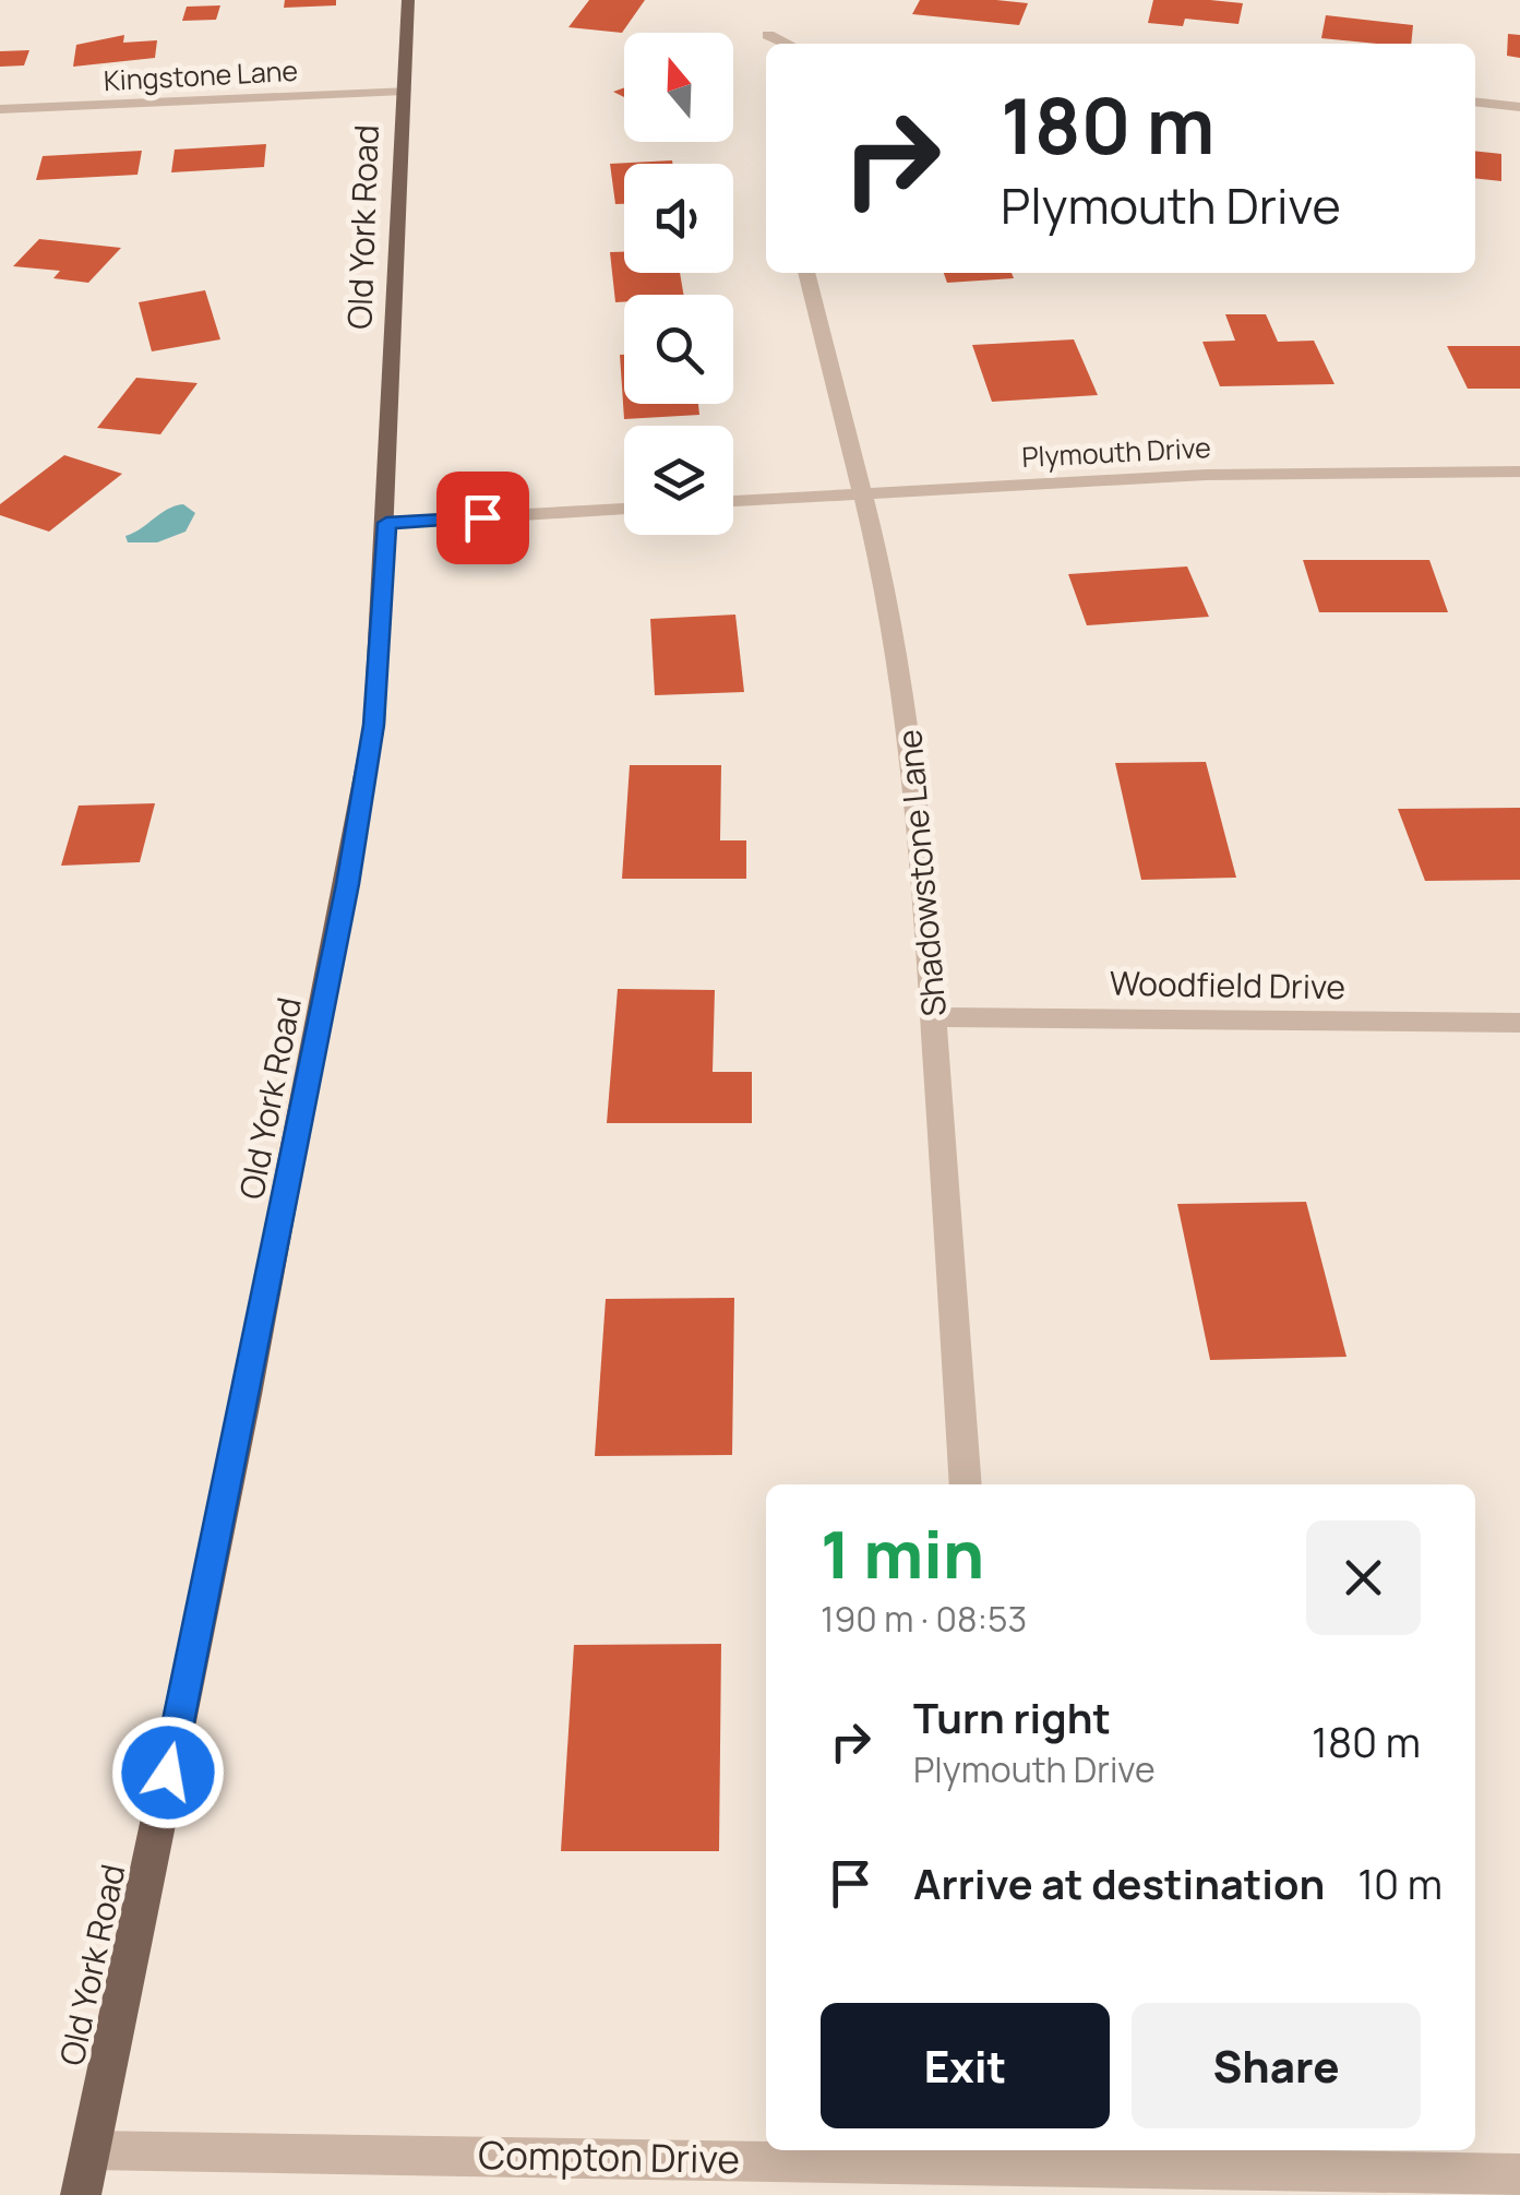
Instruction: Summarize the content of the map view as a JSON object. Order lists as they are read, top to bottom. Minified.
{"streets":{"main road":["Old York Road"],"street":["Kingstone Lane","Plymouth Drive","Shadowstone Lane","Woodfield Drive","Compton Drive"]},"crossings":[["Kingstone Lane","Old York Road"],["Old York Road","Compton Drive"],["Plymouth Drive","Shadowstone Lane"],["Shadowstone Lane","Woodfield Drive"]],"north":"top","page":{"turn":["180 m","Plymouth Drive"],"heading":["1 min","190 m · 08:53"],"list":[{"name":"Turn right","note":"Plymouth Drive","value":"180 m"},{"name":"Arrive at destination","value":"10 m"}],"buttons":["Exit","Share"]}}
